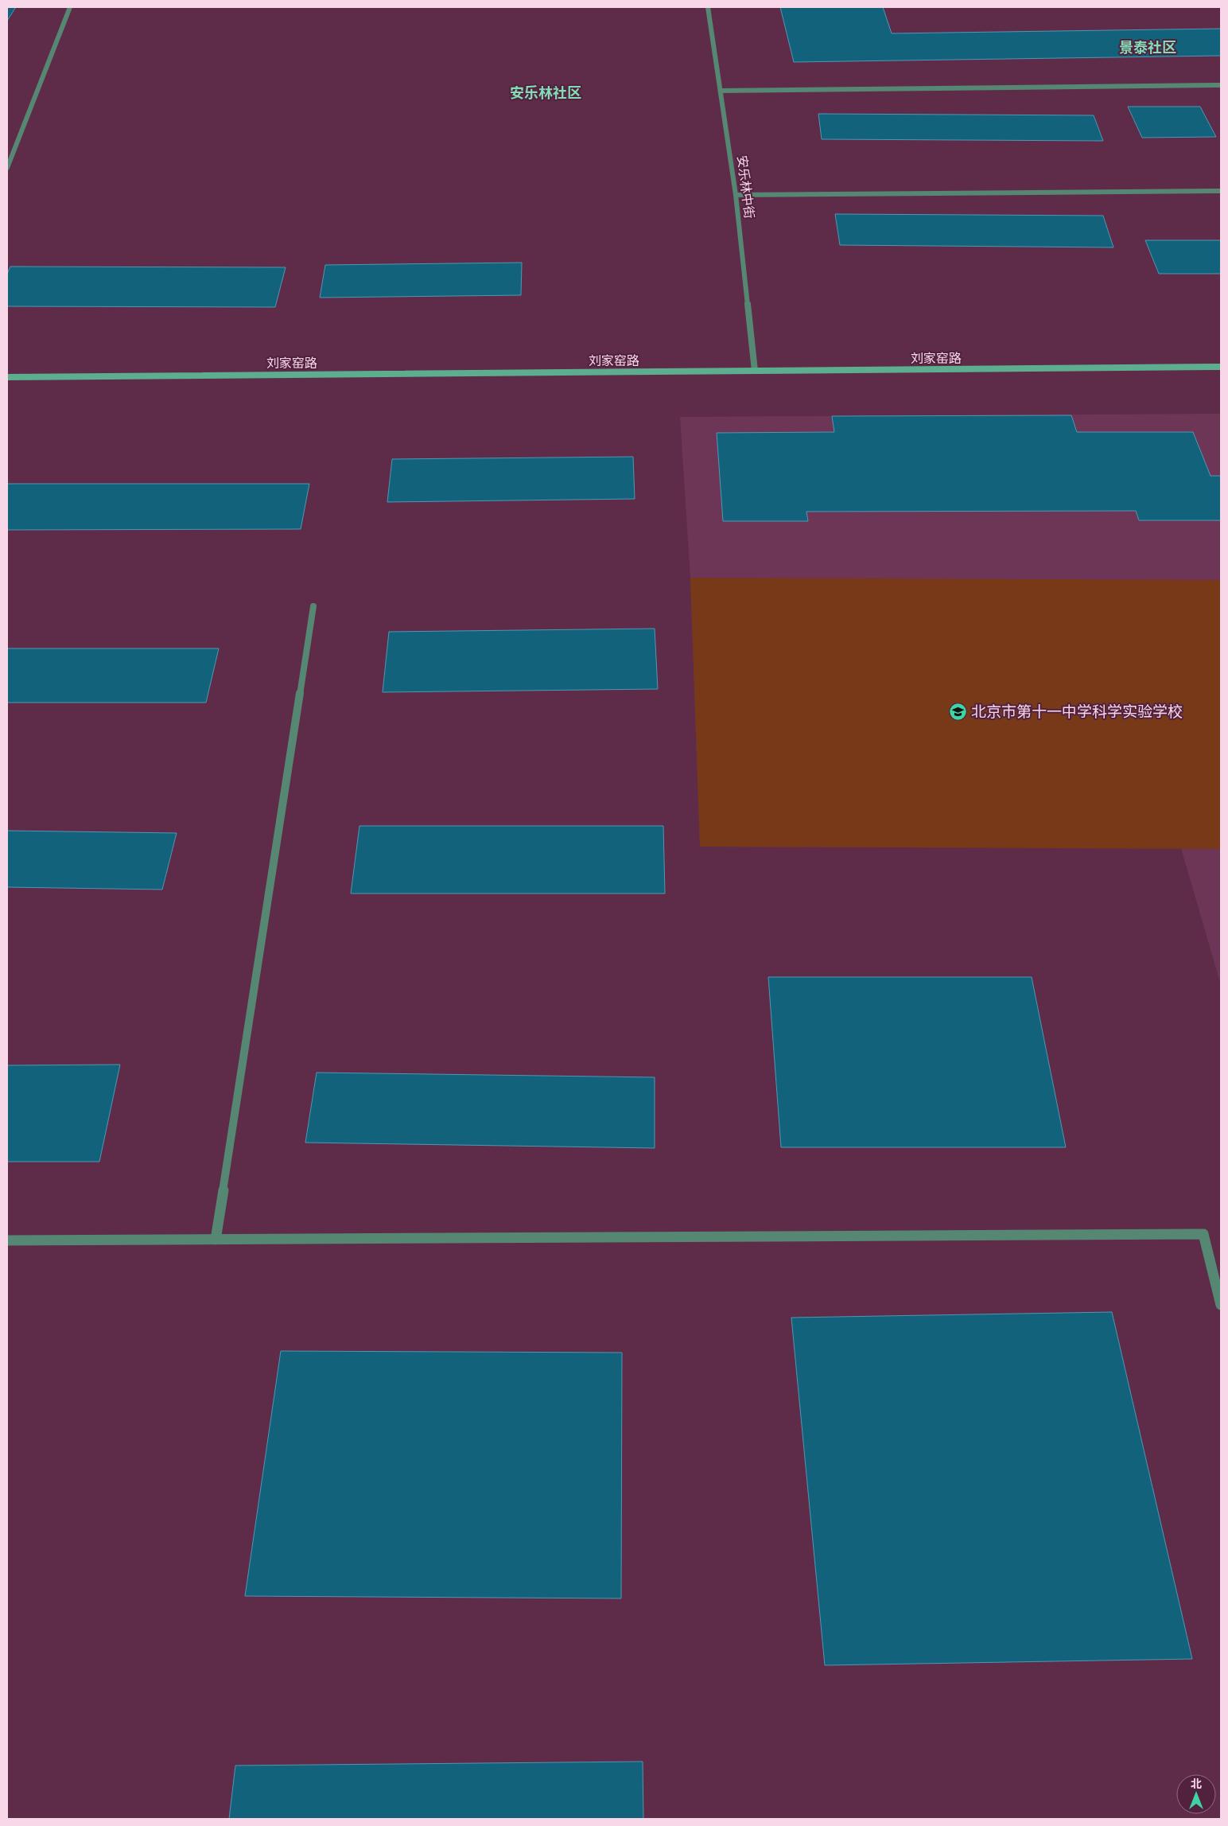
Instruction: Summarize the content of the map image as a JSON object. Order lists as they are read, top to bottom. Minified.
{"streets":{"street":["安乐林中街","刘家窑路"]},"crossings":[["安乐林中街","刘家窑路"]],"districts":["景泰社区","安乐林社区"],"places":{"school or university":["北京市第十一中学科学实验学校"]},"north":"top"}
